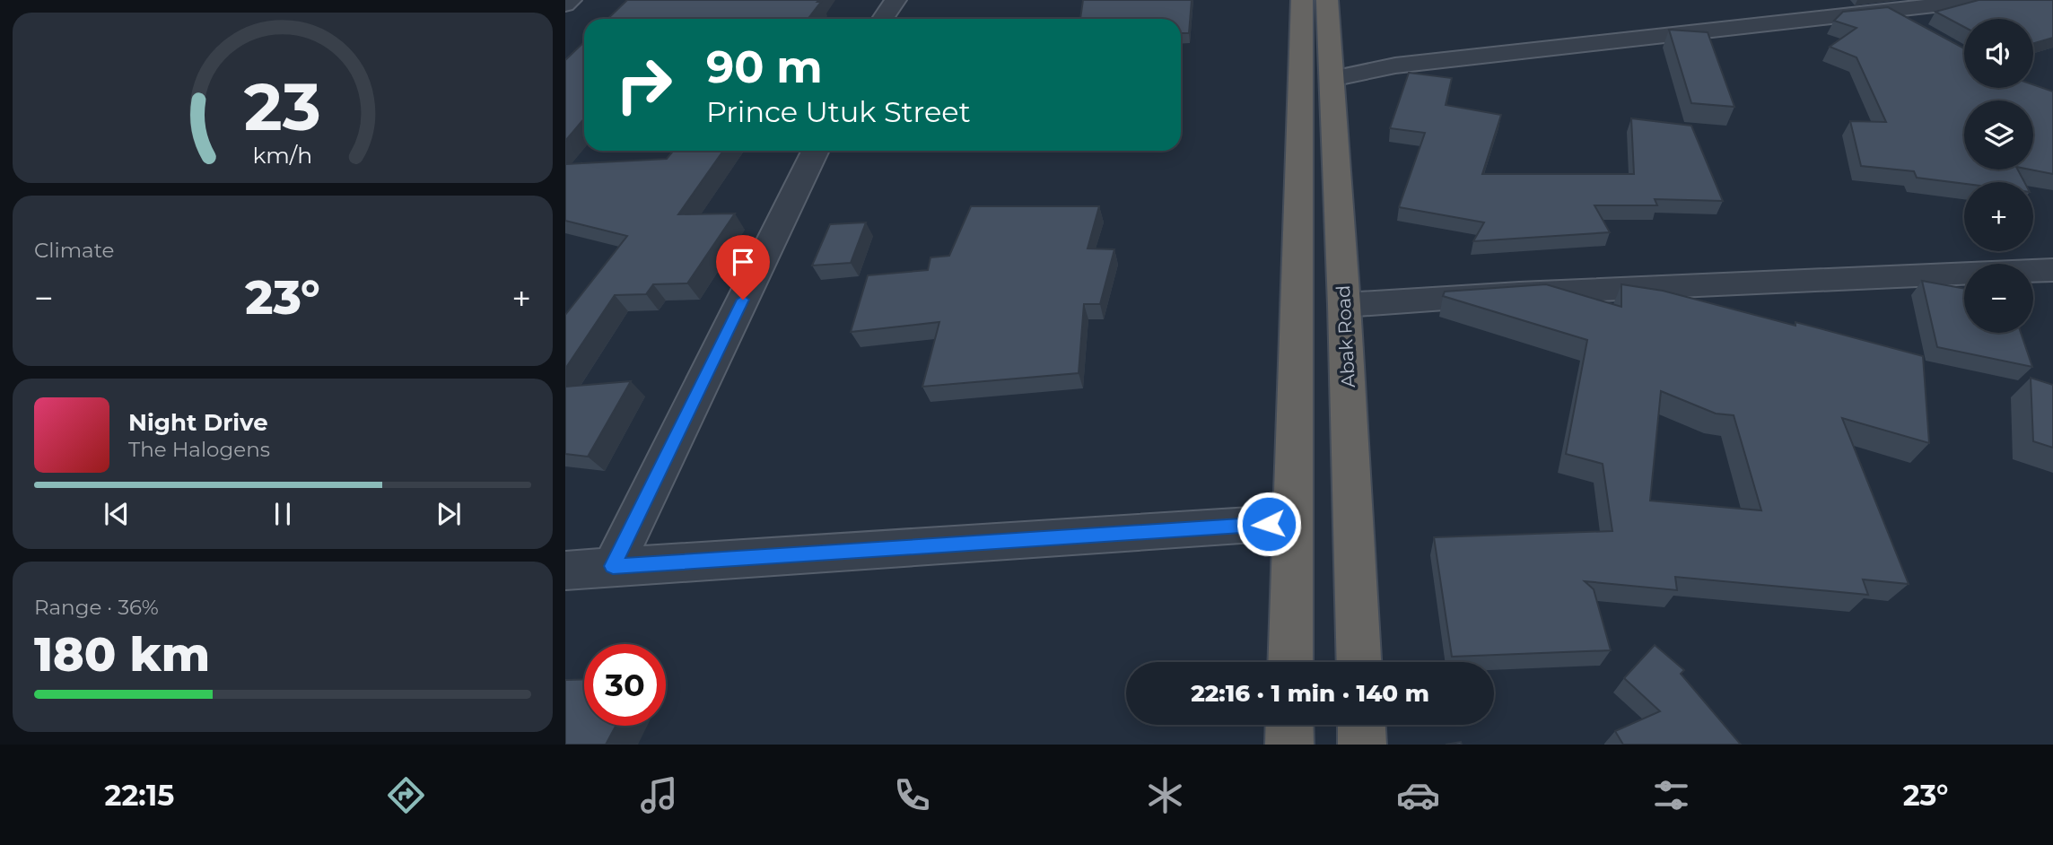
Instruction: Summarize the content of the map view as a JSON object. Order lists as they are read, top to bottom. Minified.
{"streets":{"highway":["Abak Road"]},"page":{"map_buttons":["+","−"],"turn":["90 m","Prince Utuk Street"],"tile":["Climate",["Range · 36%","180 km"]],"heat":["−","23°","+"],"song":["Night Drive","The Halogens"],"limit":"30","trip":"22:16 · 1 min · 140 m","tabs":["22:15","23°"],"gauge":["23","km/h"]}}
